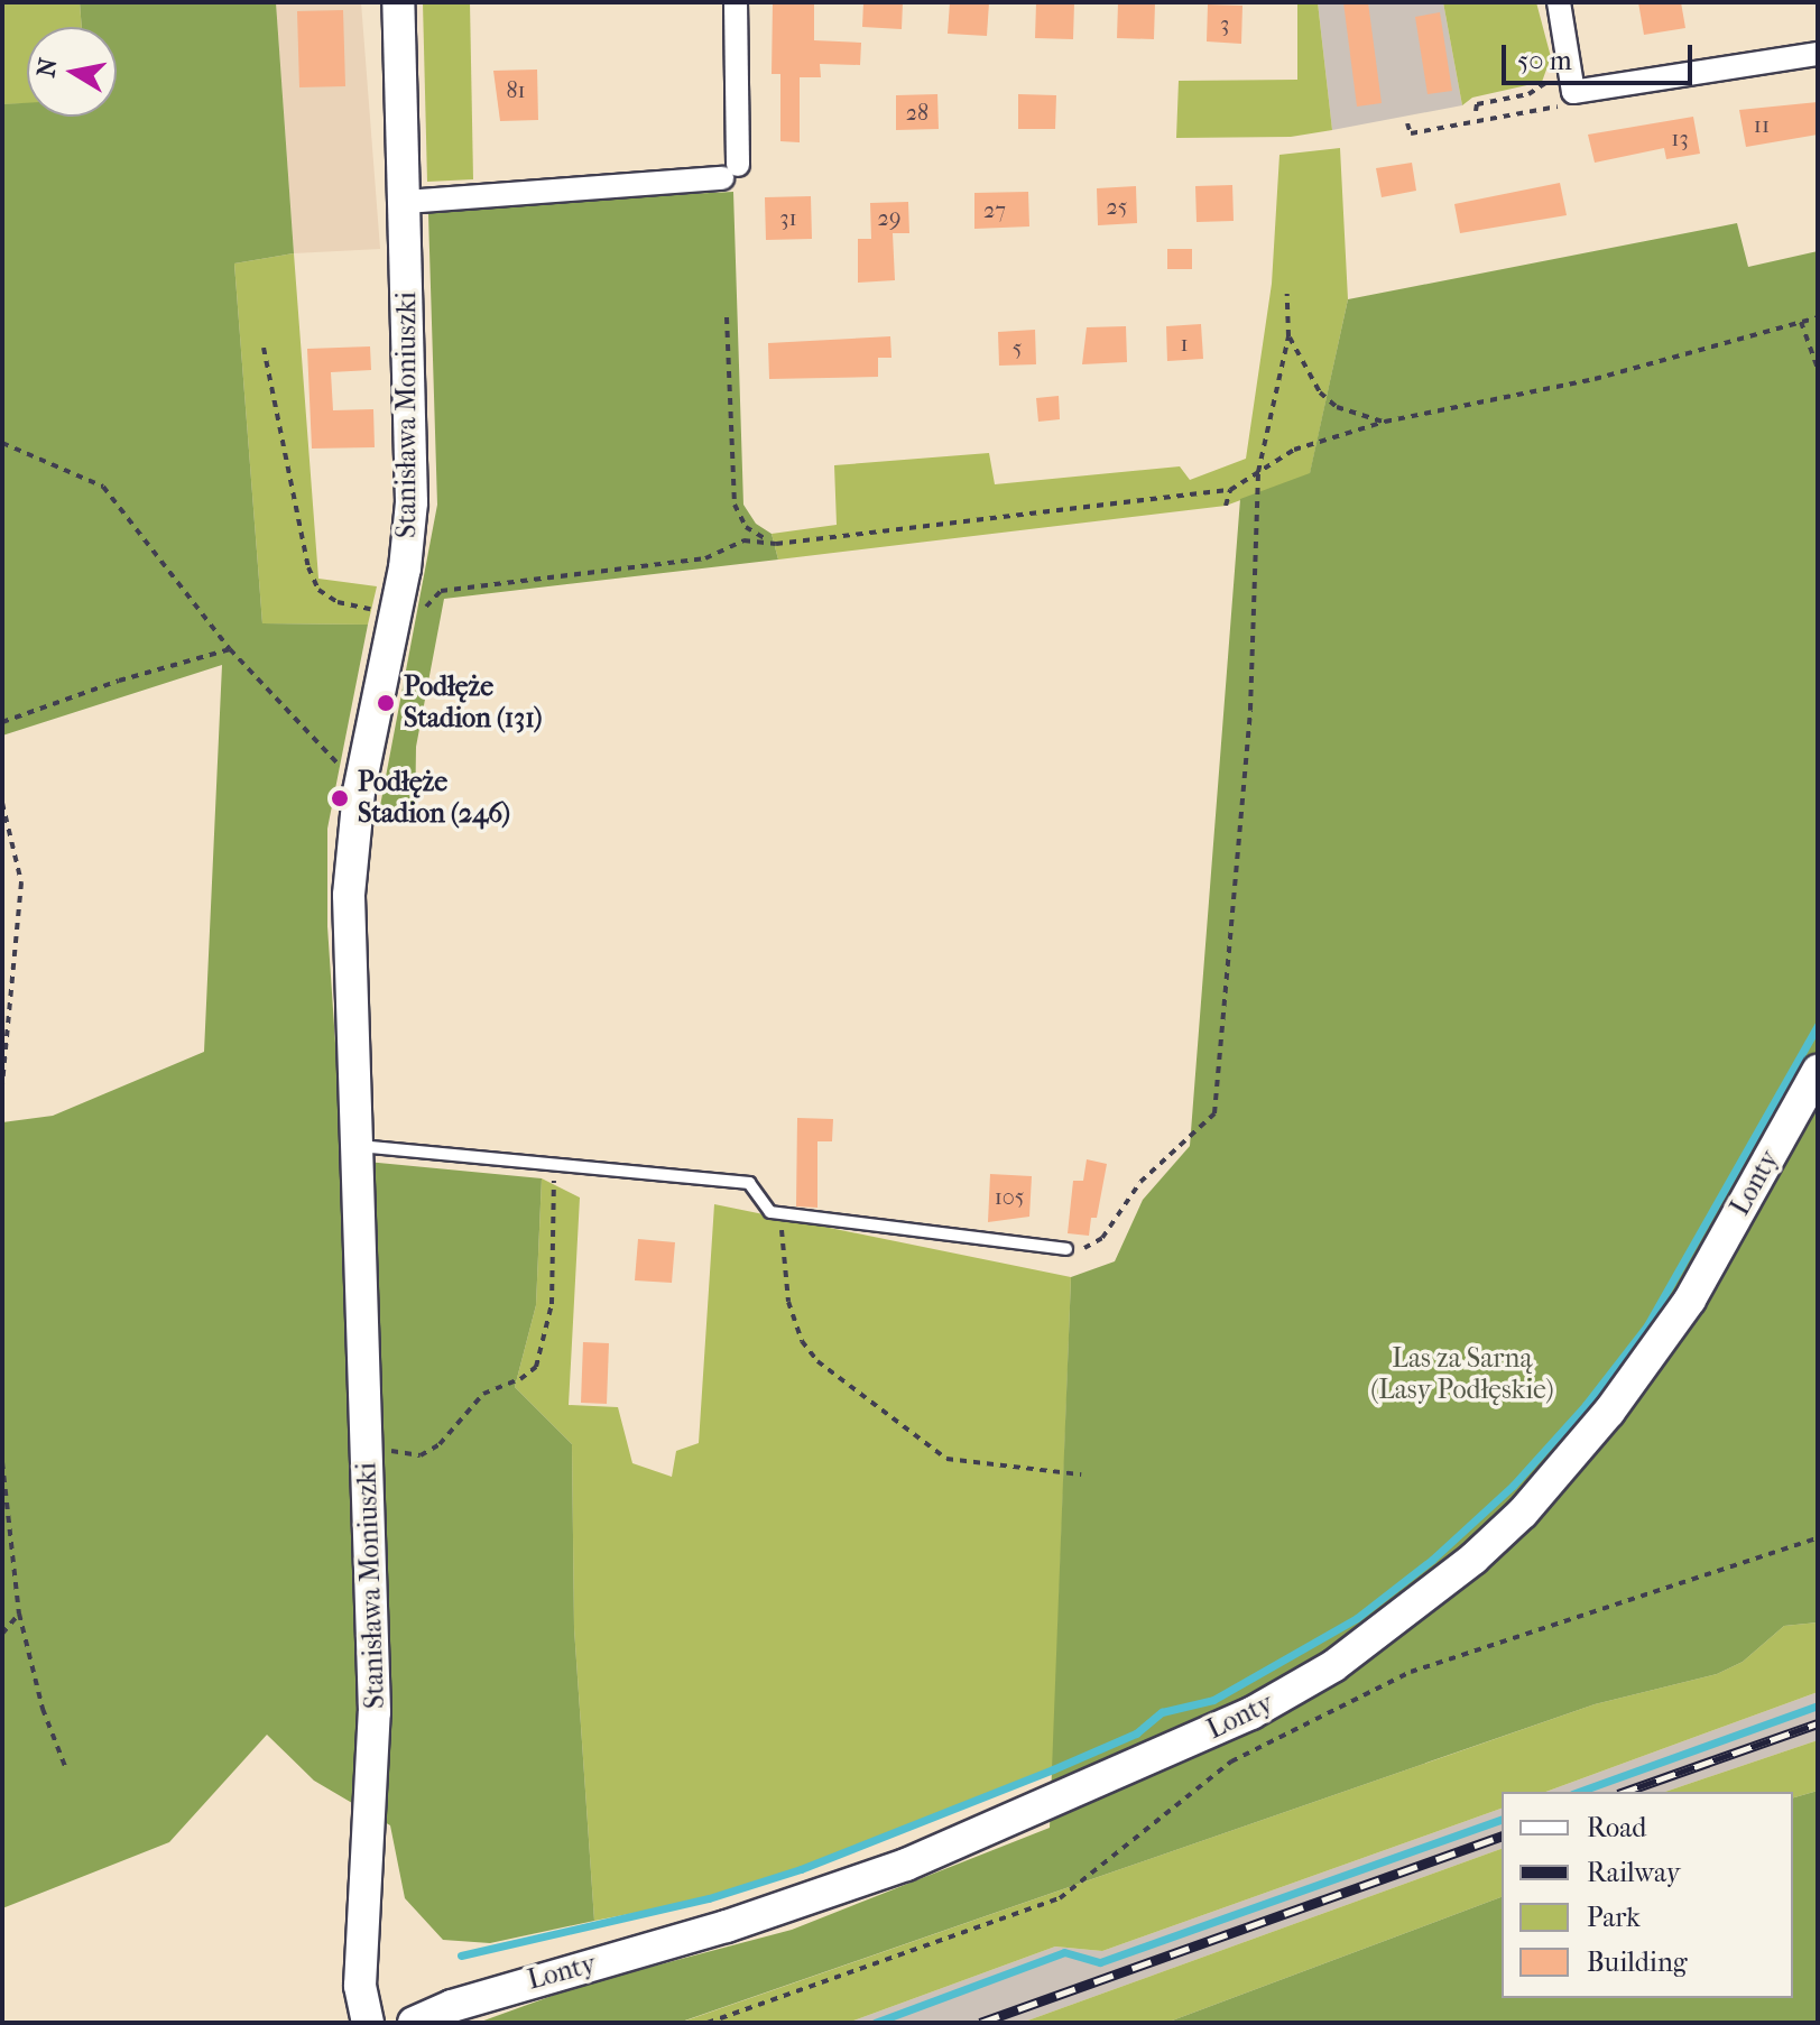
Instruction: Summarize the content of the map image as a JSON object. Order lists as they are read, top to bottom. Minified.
{"streets":{"street":["Stanisława Moniuszki","Lonty"]},"parks":["Las za Sarną (Lasy Podłęskie)"],"places":["Podłęże Stadion (131)","Podłęże Stadion (246)"],"house_numbers":["3","81","28","11","13","25","27","31","29","1","5","105"],"legend":["Road","Railway","Park","Building"],"scale_bar":"50 m","north":"left"}
